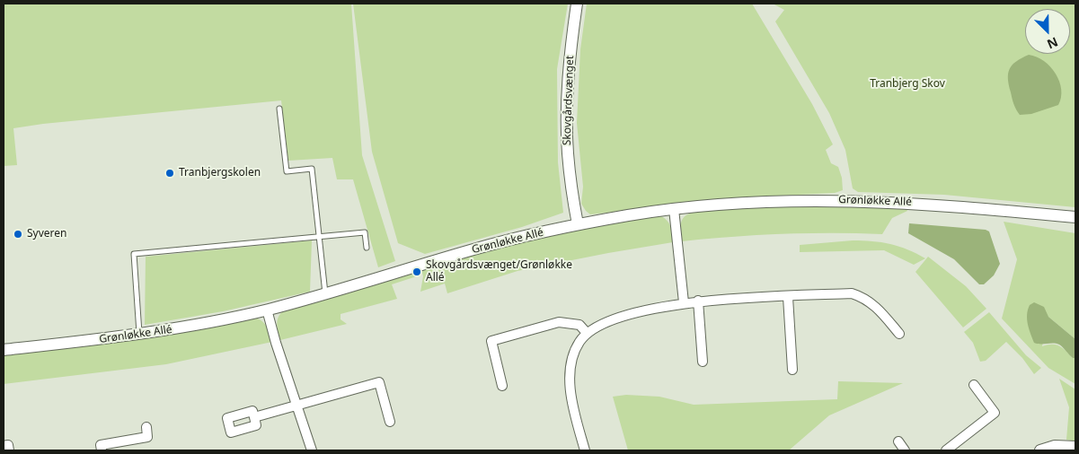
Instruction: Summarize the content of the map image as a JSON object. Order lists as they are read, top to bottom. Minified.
{"streets":{"street":["Skovgårdsvænget","Grønløkke Allé"]},"crossings":[["Skovgårdsvænget","Grønløkke Allé"]],"parks":["Tranbjerg Skov"],"places":["Tranbjergskolen","Syveren","Skovgårdsvænget/Grønløkke Allé"],"north":"bottom right"}
